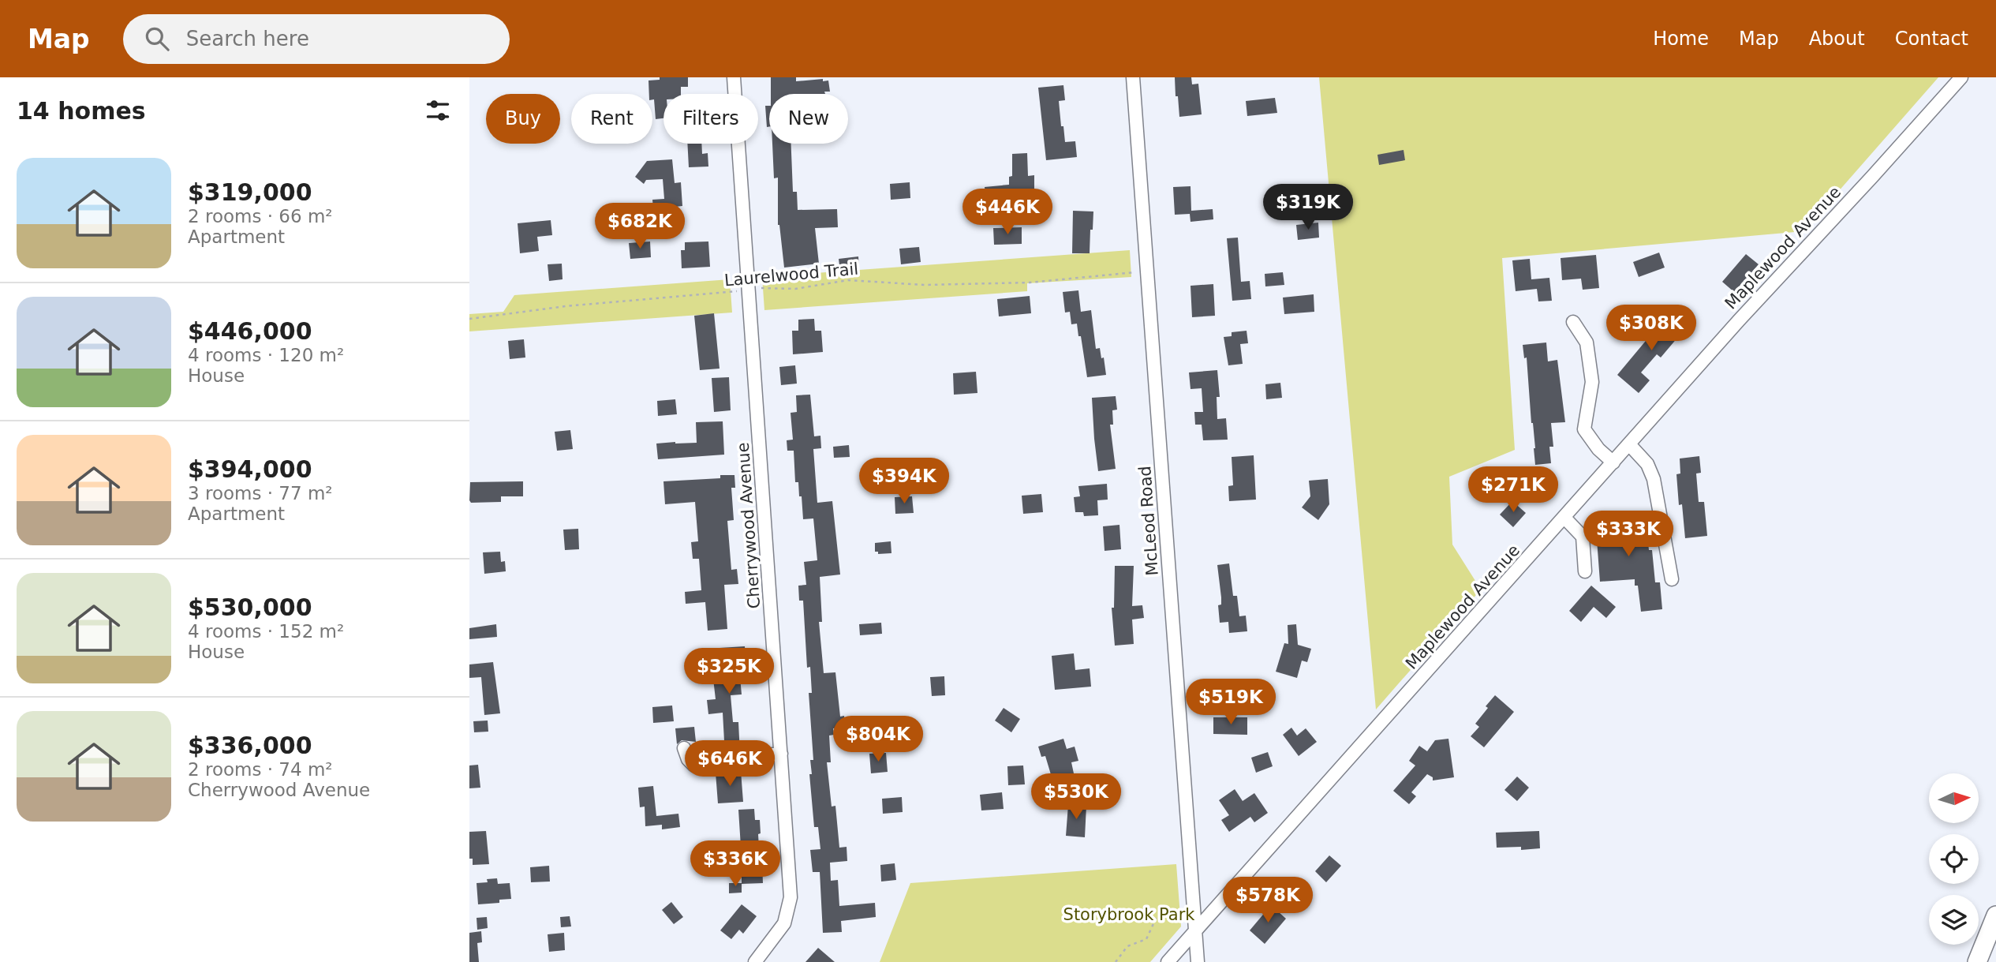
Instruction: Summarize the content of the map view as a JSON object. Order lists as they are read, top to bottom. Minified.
{"streets":{"street":["Maplewood Avenue","McLeod Road","Cherrywood Avenue"],"path":["Laurelwood Trail"]},"crossings":[["Maplewood Avenue","McLeod Road"],["Laurelwood Trail","McLeod Road"],["Laurelwood Trail","Cherrywood Avenue"]],"parks":["Storybrook Park"],"north":"right","page":{"header":"Map","search":"Search here","nav":["Home","Map","About","Contact"],"heading":"14 homes","chip":["Buy","Rent","Filters","New"],"list":[{"name":"$319,000","note":"2 rooms · 66 m² · Apartment"},{"name":"$446,000","note":"4 rooms · 120 m² · House"},{"name":"$394,000","note":"3 rooms · 77 m² · Apartment"},{"name":"$530,000","note":"4 rooms · 152 m² · House"},{"name":"$336,000","note":"2 rooms · 74 m² · Cherrywood Avenue"}],"price":["$319K","$446K","$682K","$308K","$394K","$271K","$333K","$325K","$519K","$804K","$646K","$530K","$336K","$578K"]}}
